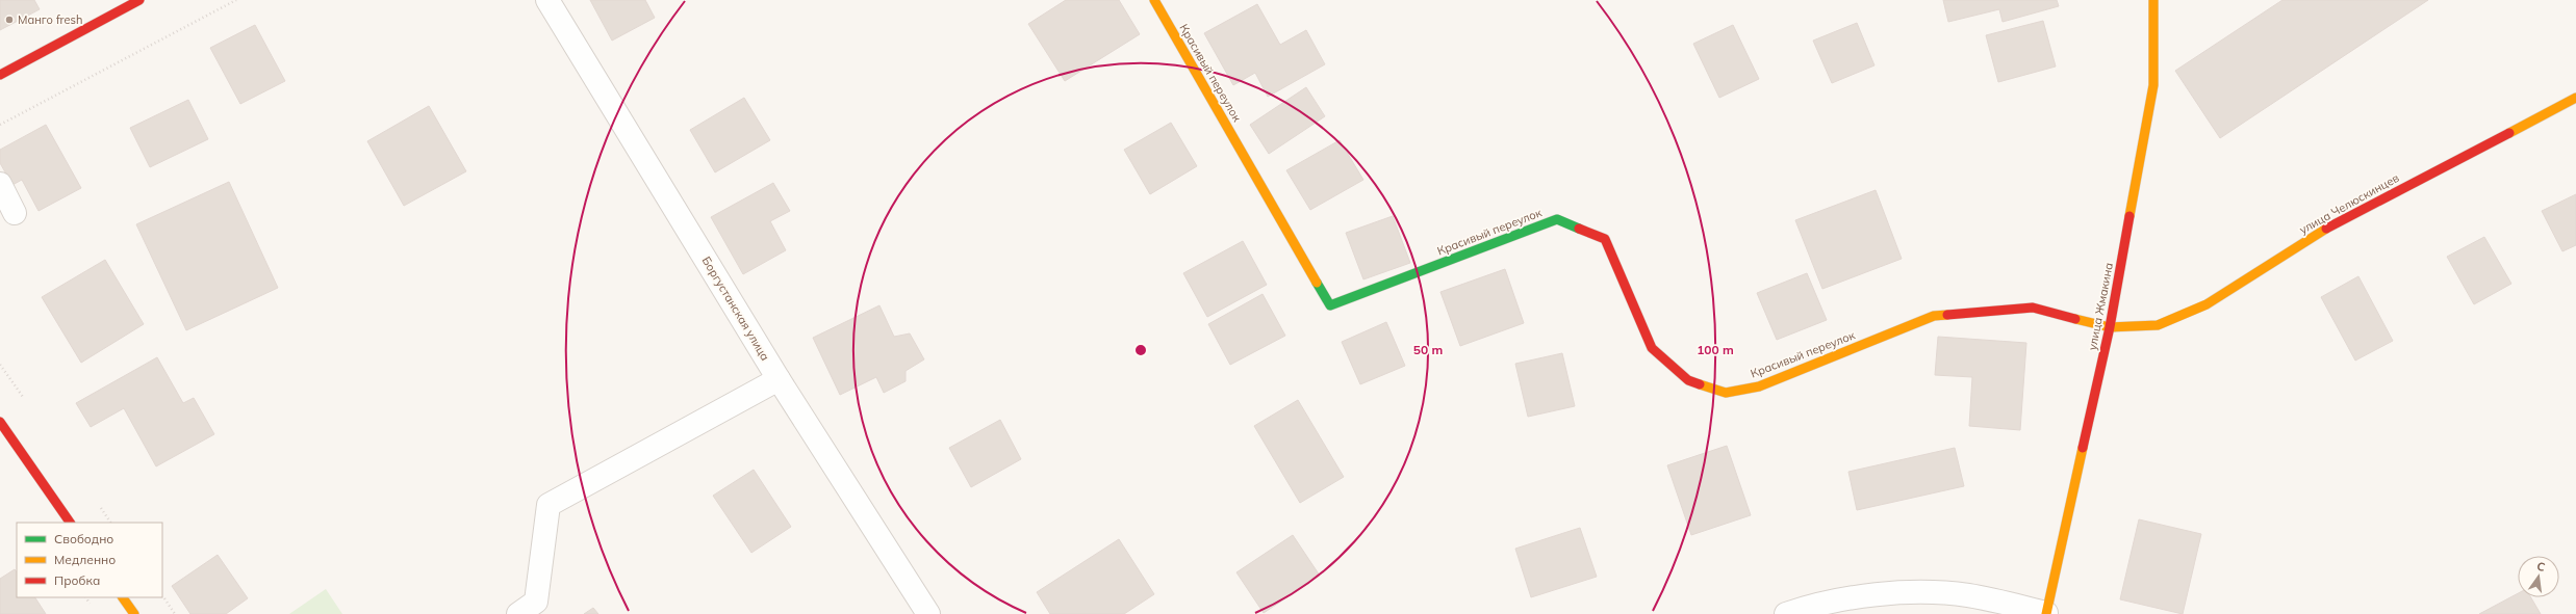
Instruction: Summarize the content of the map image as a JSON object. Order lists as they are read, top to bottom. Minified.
{"streets":{"street":["Красивый переулок","улица Челюскинцев","улица Жмакина","Боргустанская улица"]},"crossings":[["Красивый переулок","улица Челюскинцев"],["Красивый переулок","улица Жмакина"],["улица Челюскинцев","улица Жмакина"]],"places":["Манго fresh"],"legend":["Свободно","Медленно","Пробка"],"north":"top","rings":["50 m","100 m"]}
